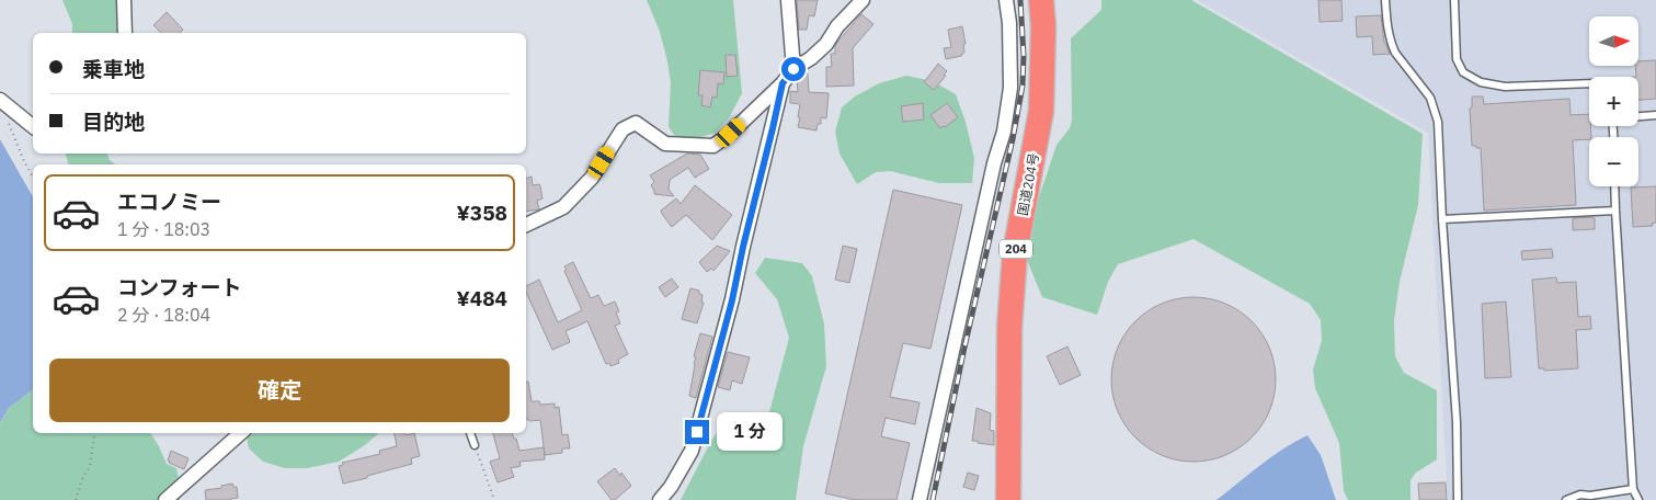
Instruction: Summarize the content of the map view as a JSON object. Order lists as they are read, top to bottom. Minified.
{"streets":{"highway":["国道204号","204"]},"north":"right","page":{"map_buttons":["+","−"],"banner":["乗車地","目的地"],"list":[{"name":"エコノミー","note":"1 分 · 18:03","value":"¥358"},{"name":"コンフォート","note":"2 分 · 18:04","value":"¥484"}],"buttons":"確定","bubble":"1 分"}}
